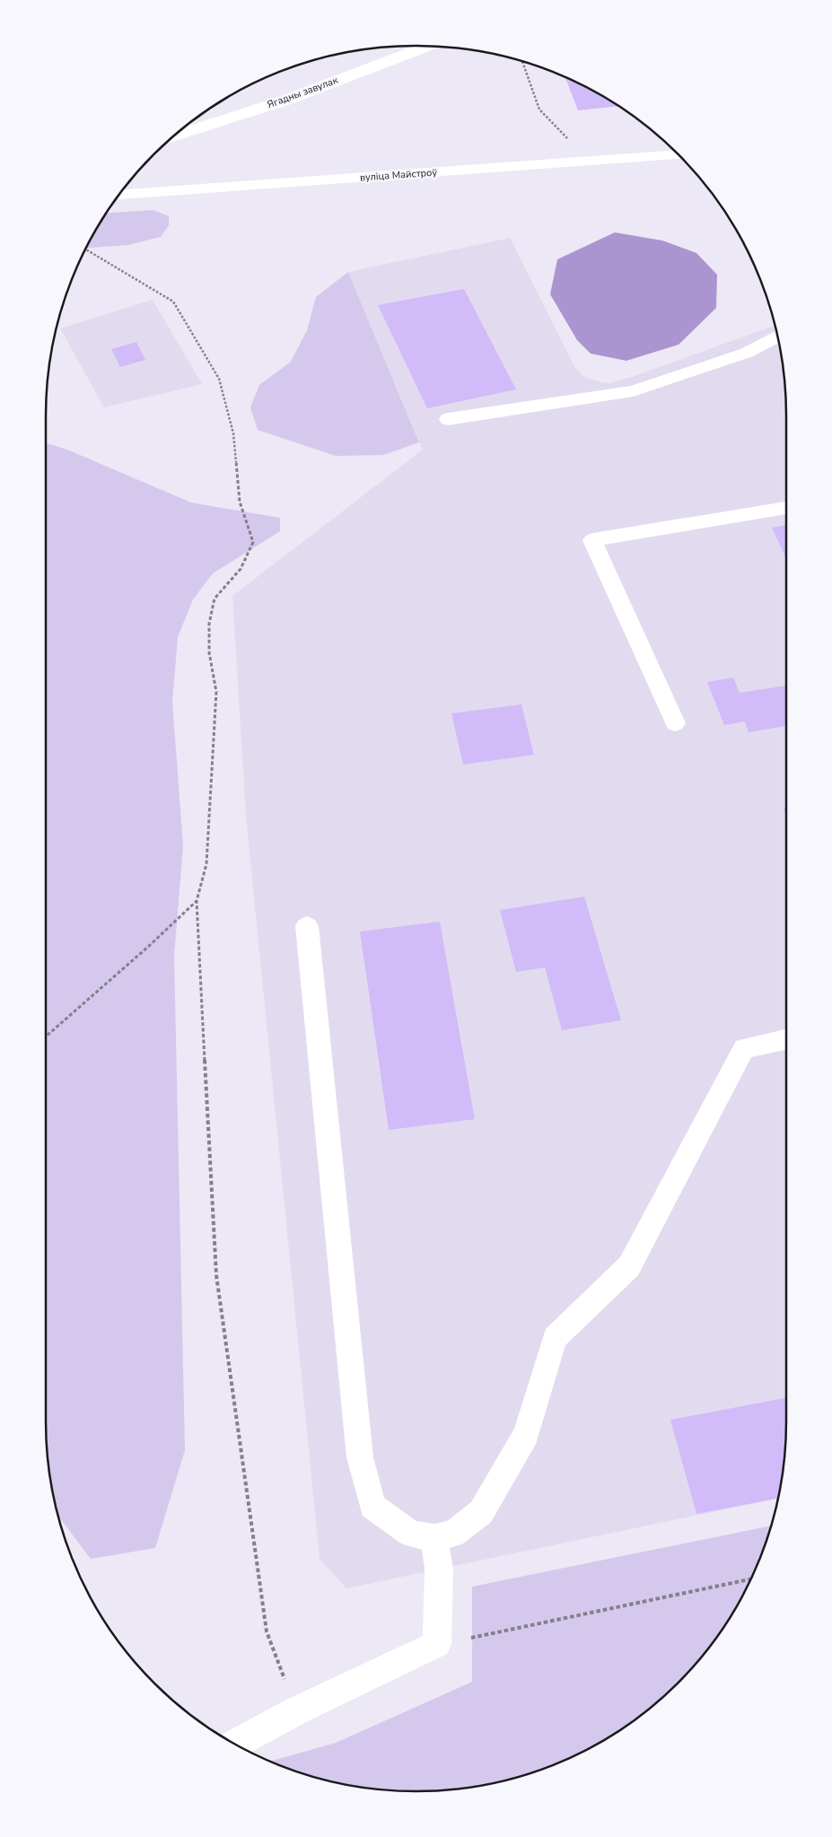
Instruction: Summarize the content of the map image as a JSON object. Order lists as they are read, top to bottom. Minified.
{"streets":{"street":["Ягадны завулак","вуліца Майстроў"]}}
